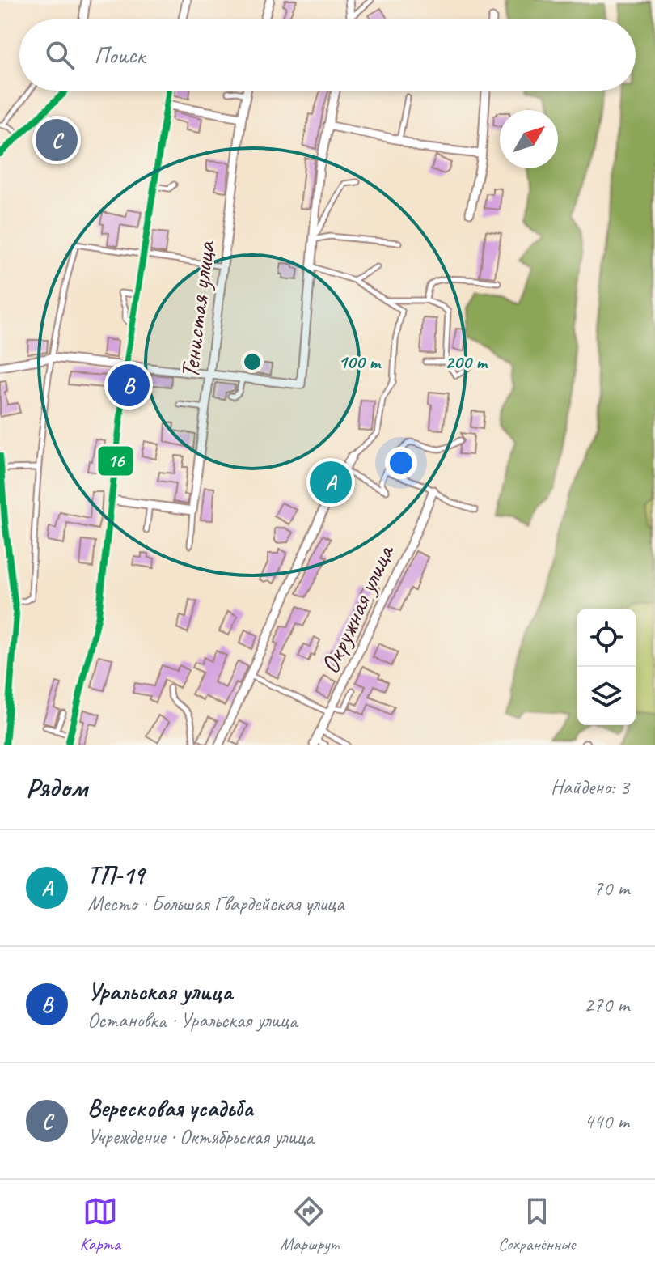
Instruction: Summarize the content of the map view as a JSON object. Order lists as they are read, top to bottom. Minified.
{"streets":{"street":["Тенистая улица","Окружная улица"]},"lines":["transit line 16"],"north":"top right","page":{"search":"Поиск","pins":["C","B","A"],"heading":["Рядом","Найдено: 3"],"list":[{"mark":"A","name":"ТП-19","note":"Место · Большая Гвардейская улица","value":"70 m"},{"mark":"B","name":"Уральская улица","note":"Остановка · Уральская улица","value":"270 m"},{"mark":"C","name":"Вересковая усадьба","note":"Учреждение · Октябрьская улица","value":"440 m"}],"nav":["Карта","Маршрут","Сохранённые"]},"rings":["100 m","200 m"]}
